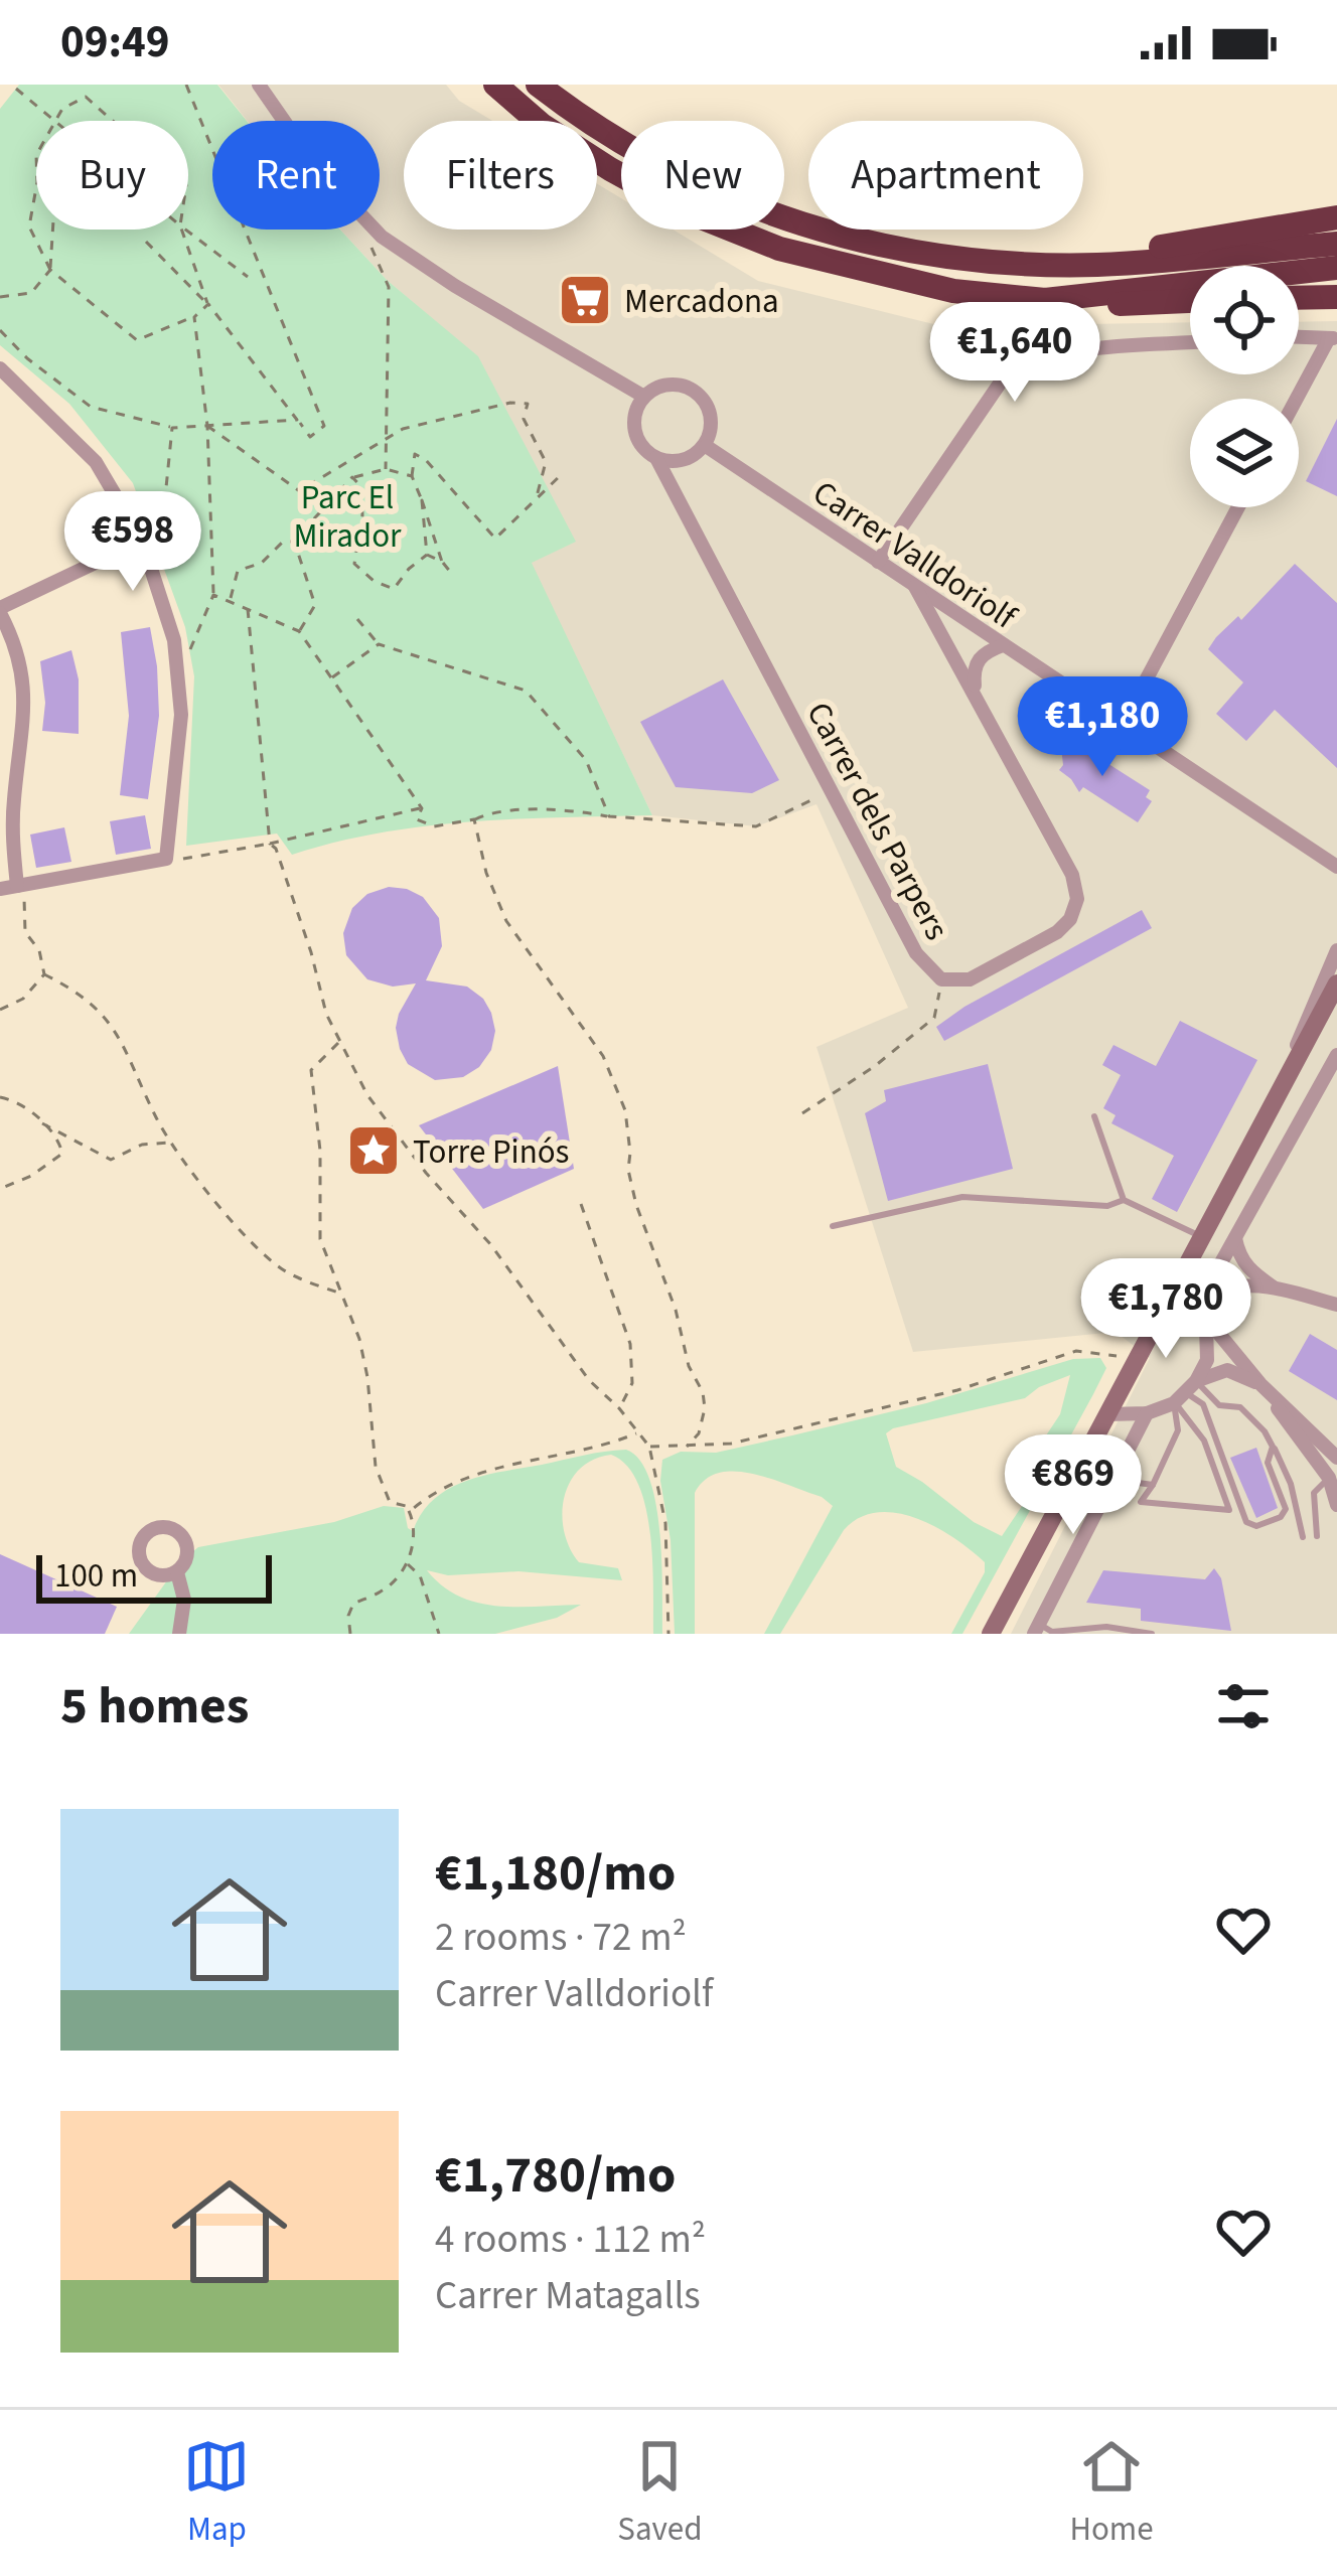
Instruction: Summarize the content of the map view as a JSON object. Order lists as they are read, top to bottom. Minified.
{"streets":{"street":["Carrer Valldoriolf","Carrer dels Parpers"]},"crossings":[["Carrer Valldoriolf","Carrer dels Parpers"]],"parks":["Parc El Mirador"],"places":{"supermarket":["Mercadona"],"place":["Torre Pinós"]},"scale_bar":"100 m","page":{"status":"09:49","chip":["Buy","Rent","Filters","New","Apartment"],"price":["€1,640","€598","€1,180","€1,780","€869"],"scale":"100 m","heading":"5 homes","list":[{"name":"€1,180/mo","note":"2 rooms · 72 m² · Carrer Valldoriolf"},{"name":"€1,780/mo","note":"4 rooms · 112 m² · Carrer Matagalls"}],"tabs":["Map","Saved","Home"]}}
